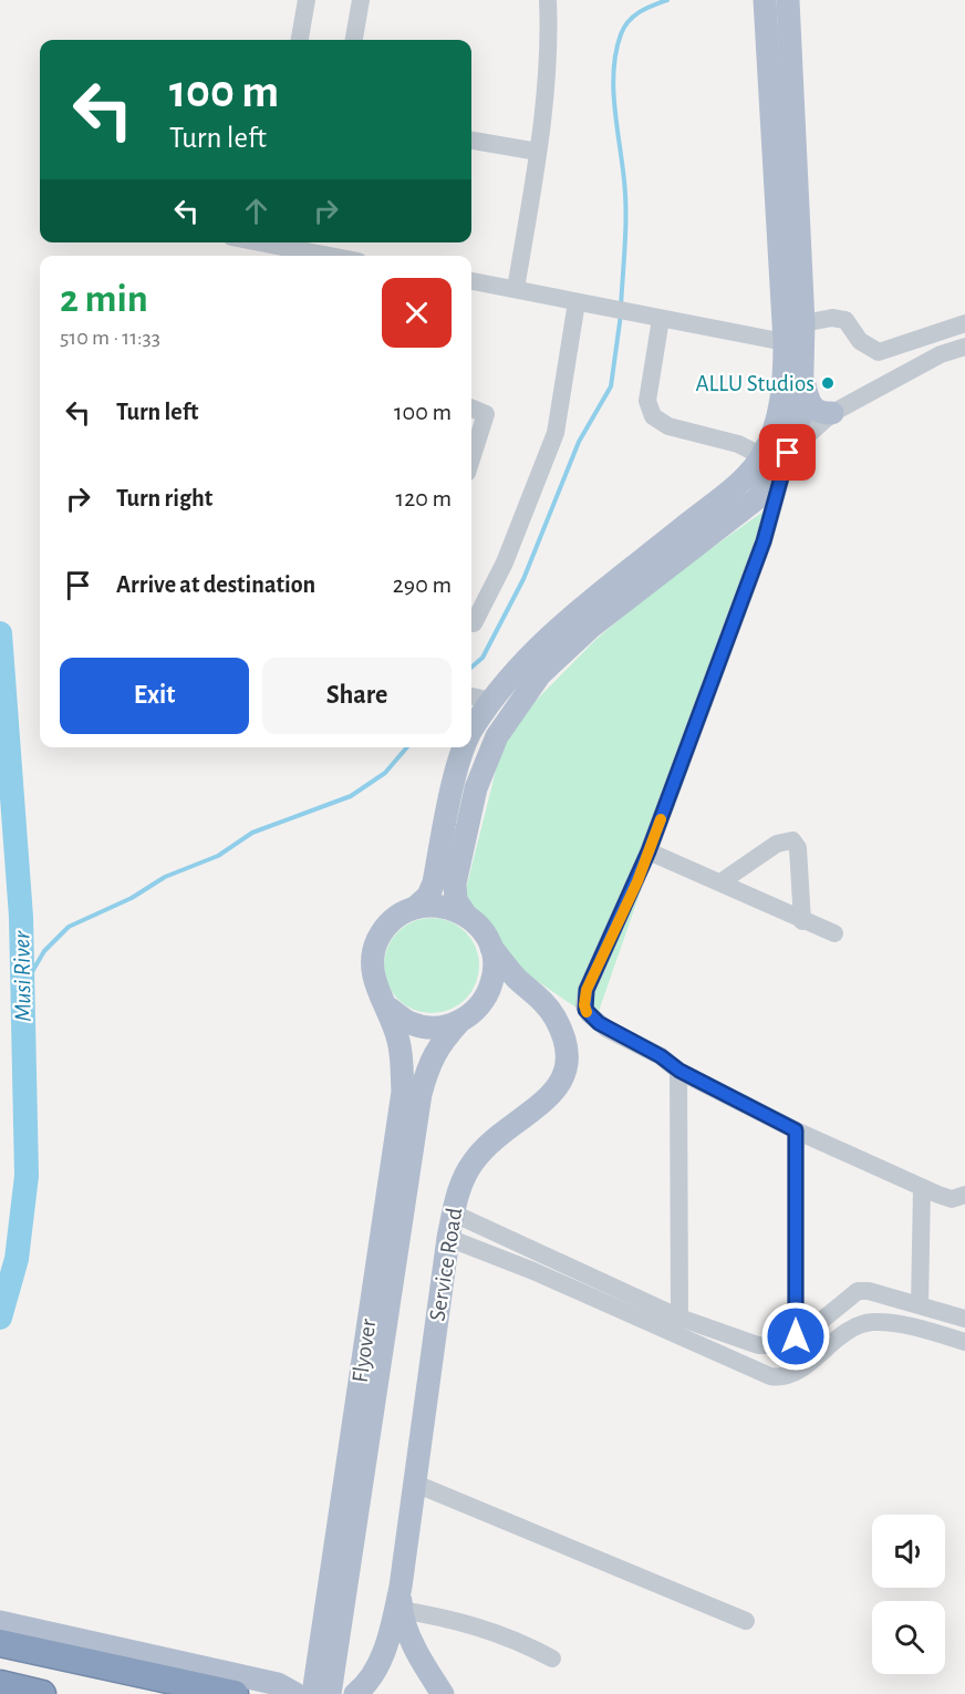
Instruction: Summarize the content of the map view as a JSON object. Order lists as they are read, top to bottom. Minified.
{"streets":{"main road":["Service Road","Flyover"]},"crossings":[["Service Road","Flyover"]],"water":["Musi River"],"places":["ALLU Studios"],"page":{"turn":["100 m","Turn left"],"heading":["2 min","510 m · 11:33"],"list":[{"name":"Turn left","value":"100 m"},{"name":"Turn right","value":"120 m"},{"name":"Arrive at destination","value":"290 m"}],"buttons":["Exit","Share"]}}
